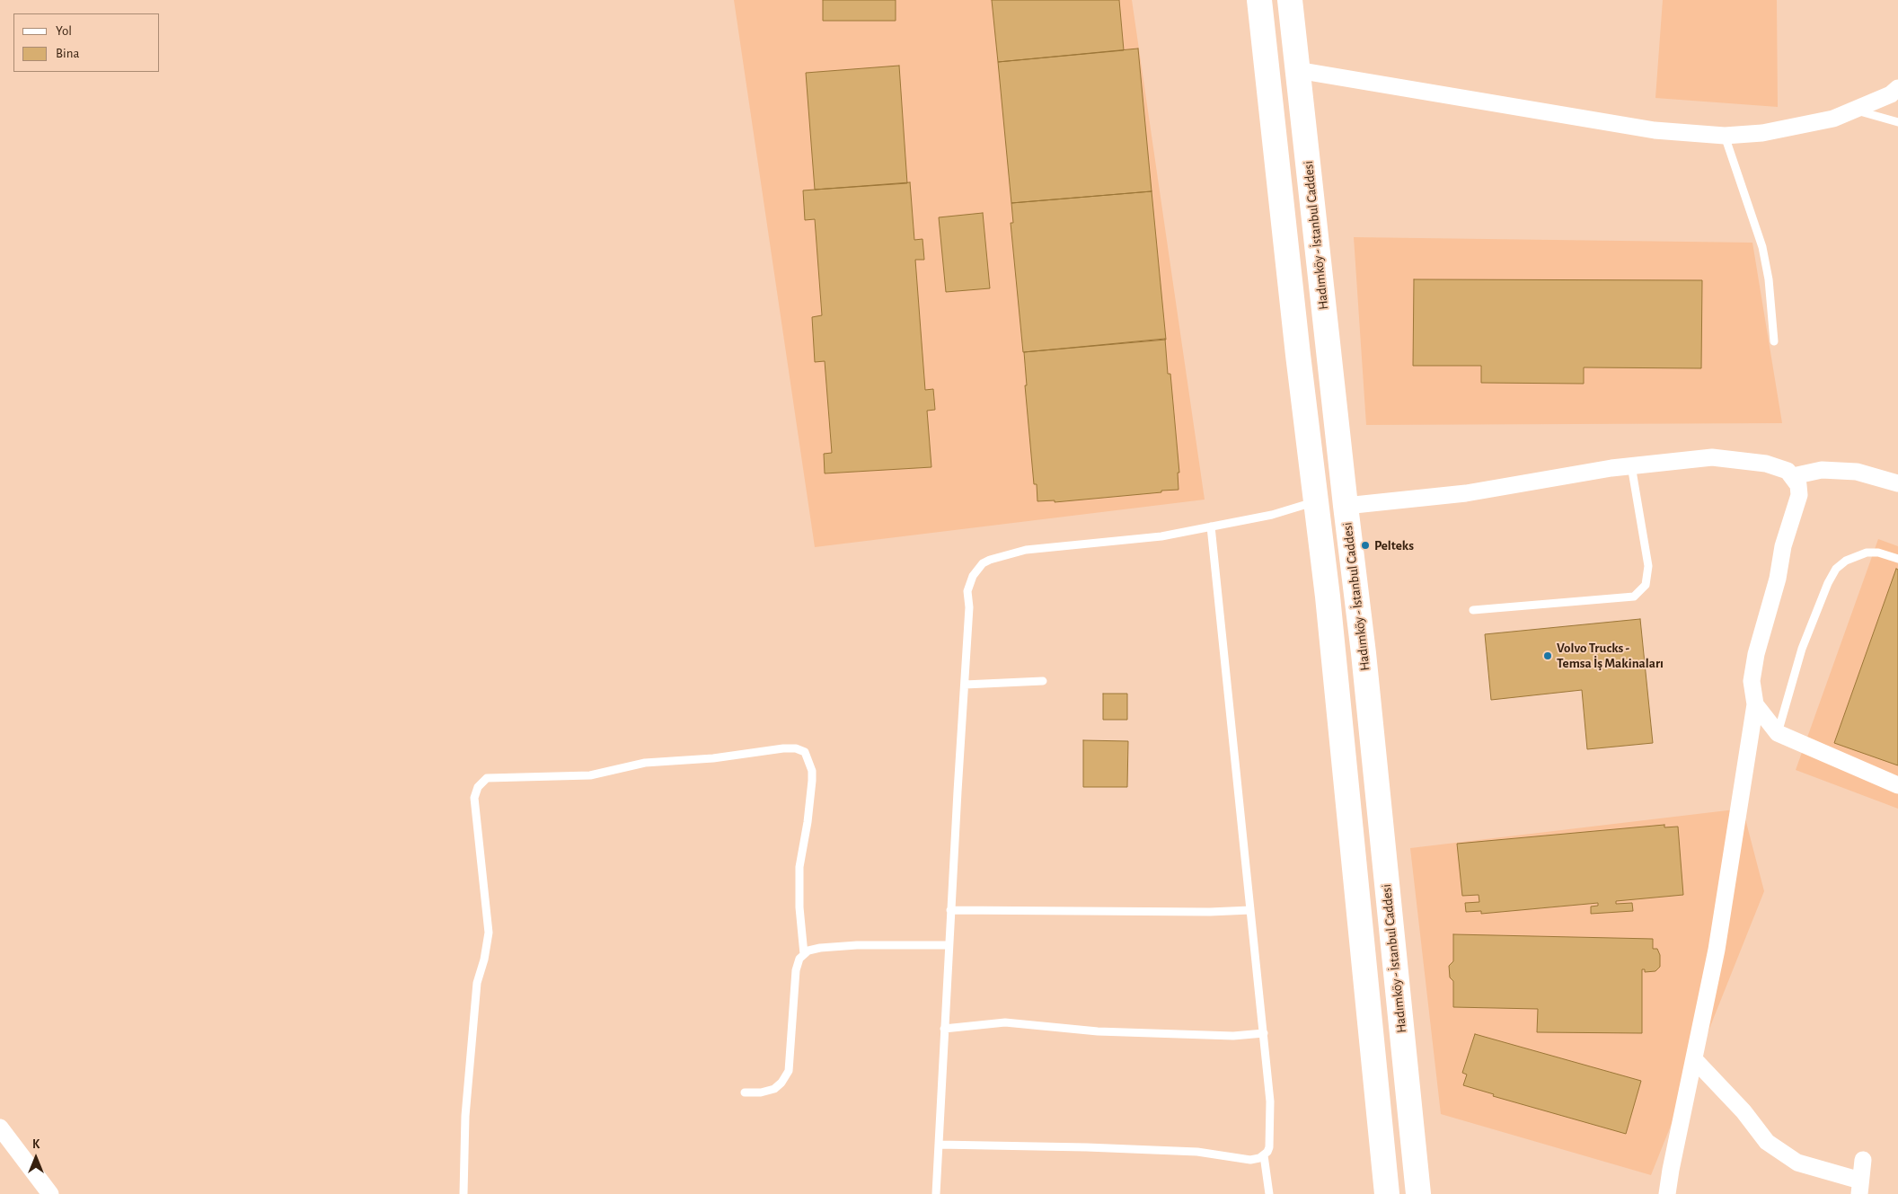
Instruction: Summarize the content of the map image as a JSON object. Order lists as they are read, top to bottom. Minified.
{"streets":{"main road":["Hadımköy - İstanbul Caddesi"]},"places":["Pelteks","Volvo Trucks - Temsa İş Makinaları"],"legend":["Yol","Bina"],"north":"top"}
